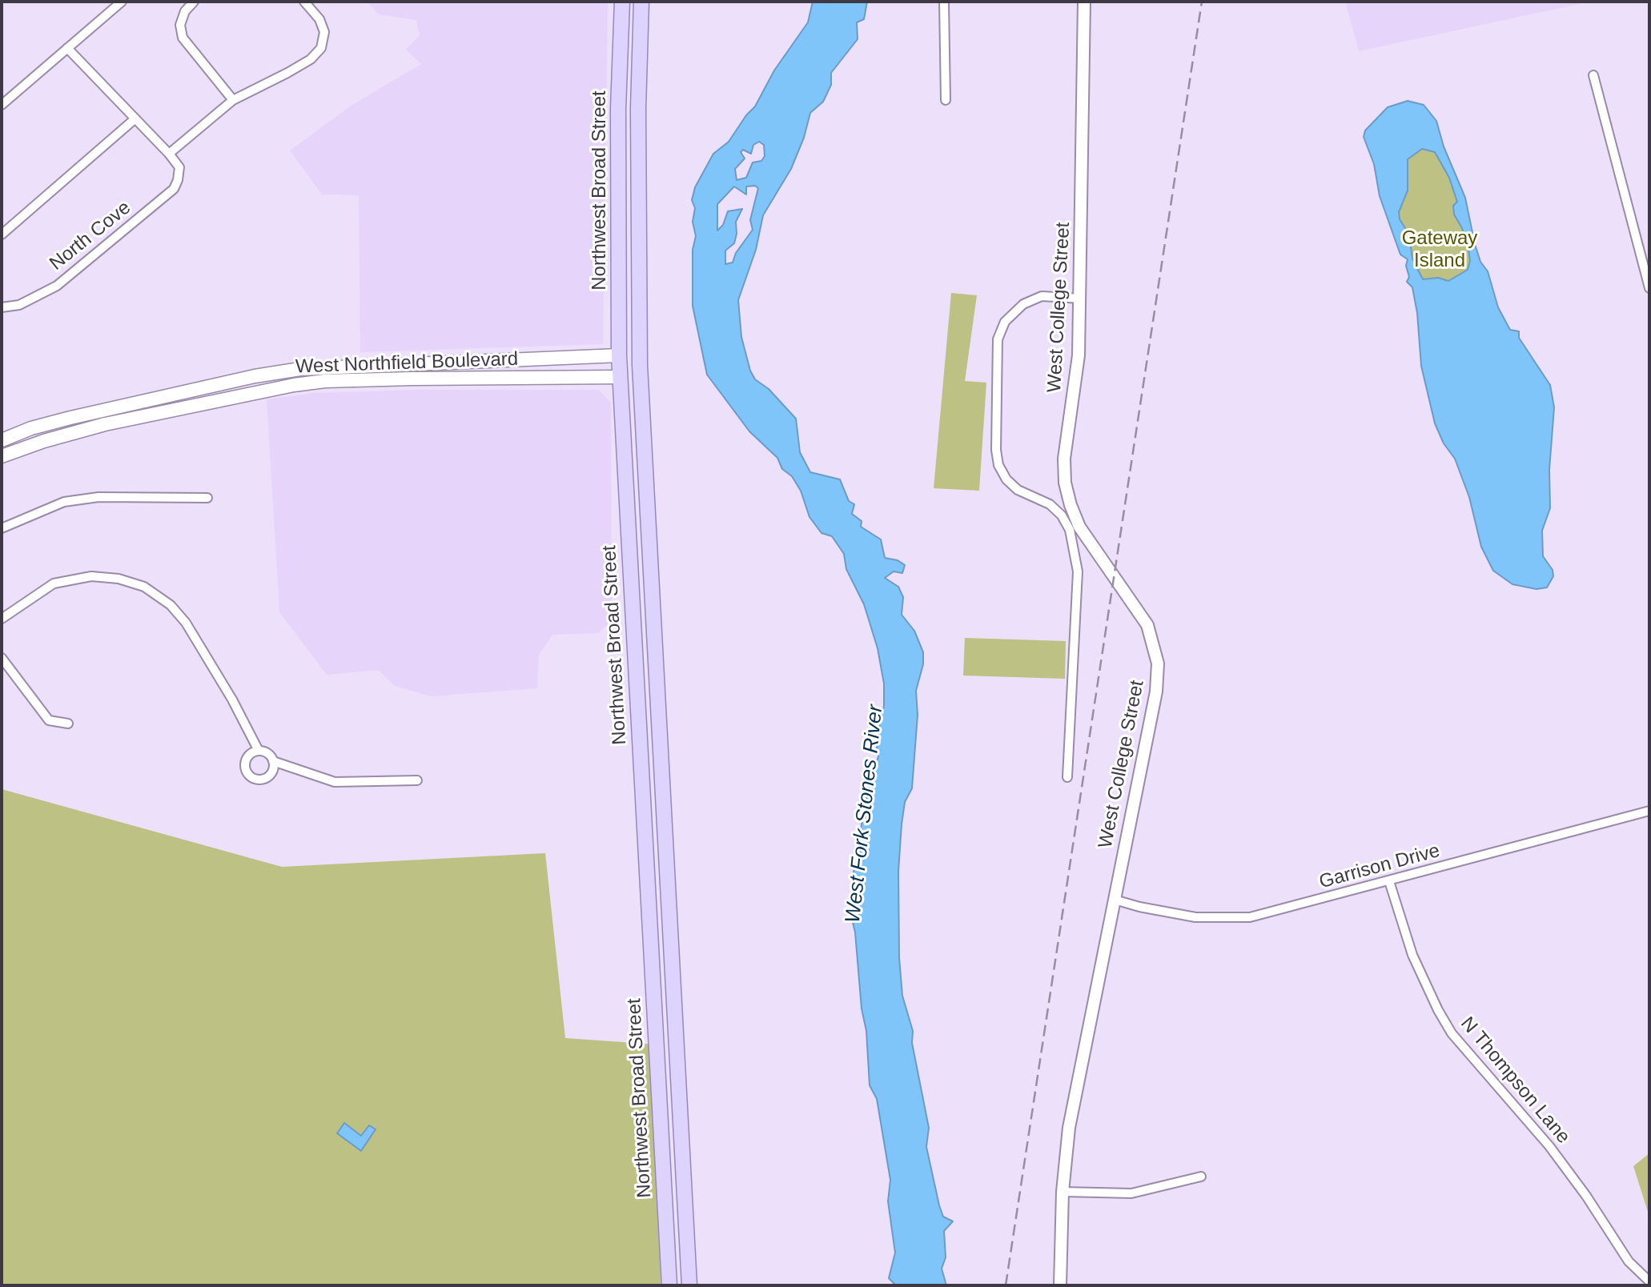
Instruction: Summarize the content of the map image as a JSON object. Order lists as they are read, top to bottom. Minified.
{"streets":{"main road":["Northwest Broad Street","West Northfield Boulevard"],"street":["North Cove","West College Street","Garrison Drive","N Thompson Lane"]},"crossings":[["Northwest Broad Street","West Northfield Boulevard"],["West College Street","Garrison Drive"],["Garrison Drive","N Thompson Lane"]],"water":["West Fork Stones River"],"parks":["Gateway Island"]}
